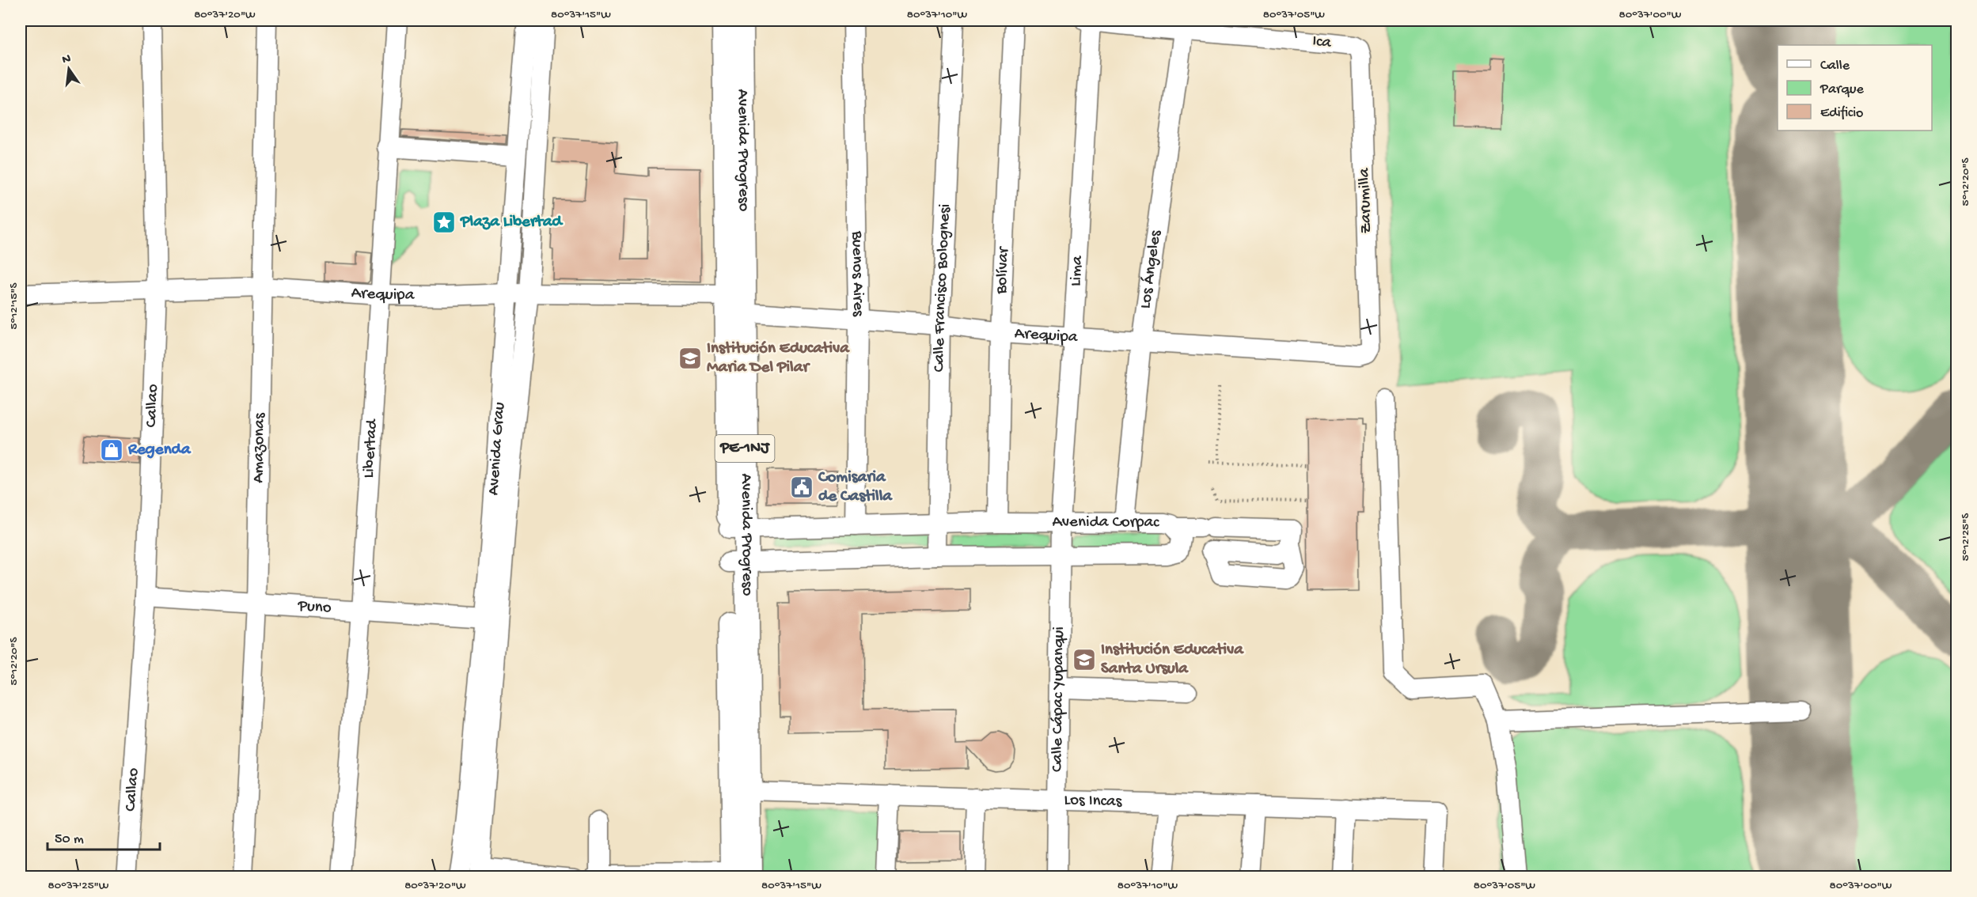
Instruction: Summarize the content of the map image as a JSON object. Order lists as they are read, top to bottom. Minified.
{"streets":{"main road":["Avenida Progreso","PE-1NJ"],"street":["Ica","Zarumilla","Los Ángeles","Bolívar","Lima","Buenos Aires","Calle Francisco Bolognesi","Arequipa","Callao","Amazonas","Libertad","Avenida Grau","Avenida Corpac","Puno","Calle Cápac Yupanqui","Los Incas"]},"crossings":[["Ica","Zarumilla"],["Ica","Los Ángeles"],["Ica","Lima"],["Avenida Progreso","Arequipa"],["Avenida Progreso","Avenida Corpac"],["Avenida Progreso","Los Incas"],["Zarumilla","Arequipa"],["Los Ángeles","Arequipa"],["Los Ángeles","Avenida Corpac"],["Bolívar","Arequipa"],["Bolívar","Avenida Corpac"],["Lima","Arequipa"],["Lima","Avenida Corpac"],["Lima","Calle Cápac Yupanqui"],["Buenos Aires","Arequipa"],["Buenos Aires","Avenida Corpac"],["Calle Francisco Bolognesi","Arequipa"],["Calle Francisco Bolognesi","Avenida Corpac"],["Arequipa","Callao"],["Arequipa","Amazonas"],["Arequipa","Libertad"],["Arequipa","Avenida Grau"],["Callao","Puno"],["Amazonas","Puno"],["Libertad","Puno"],["Avenida Grau","Puno"],["Avenida Corpac","Calle Cápac Yupanqui"],["Calle Cápac Yupanqui","Los Incas"]],"places":{"place":["Plaza Libertad"],"school or university":["Institución Educativa Maria Del Pilar","Institución Educativa Santa Ursula"],"shop":["Regenda"],"public building":["Comisaria de Castilla"]},"legend":["Calle","Parque","Edificio"],"scale_bar":"50 m","north":"top","coordinates":["80°37'20\"W","80°37'15\"W","80°37'10\"W","80°37'05\"W","80°37'00\"W","5°12'20\"S","5°12'15\"S","5°12'25\"S","80°37'25\"W"]}
